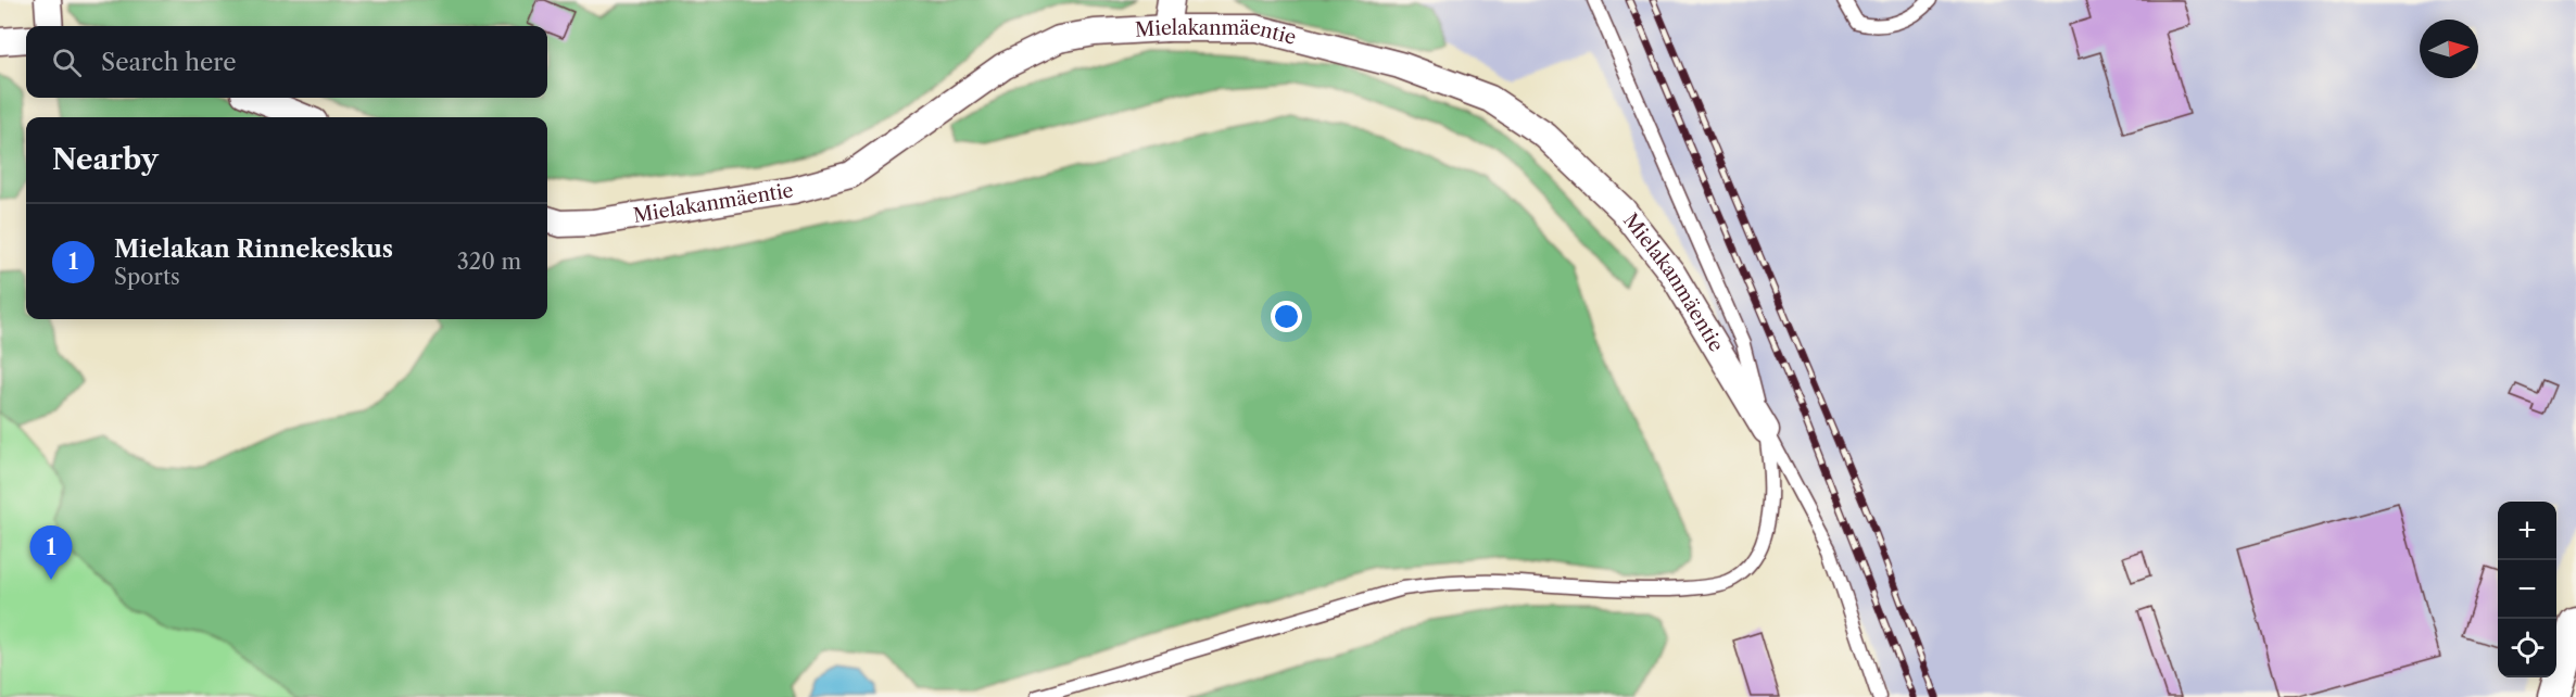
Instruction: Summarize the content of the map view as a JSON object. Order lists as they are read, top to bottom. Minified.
{"streets":{"street":["Mielakanmäentie"]},"north":"right","page":{"search":"Search here","heading":"Nearby","list":[{"mark":"1","name":"Mielakan Rinnekeskus","note":"Sports","value":"320 m"}],"map_buttons":["+","−"],"pins":"1"}}
